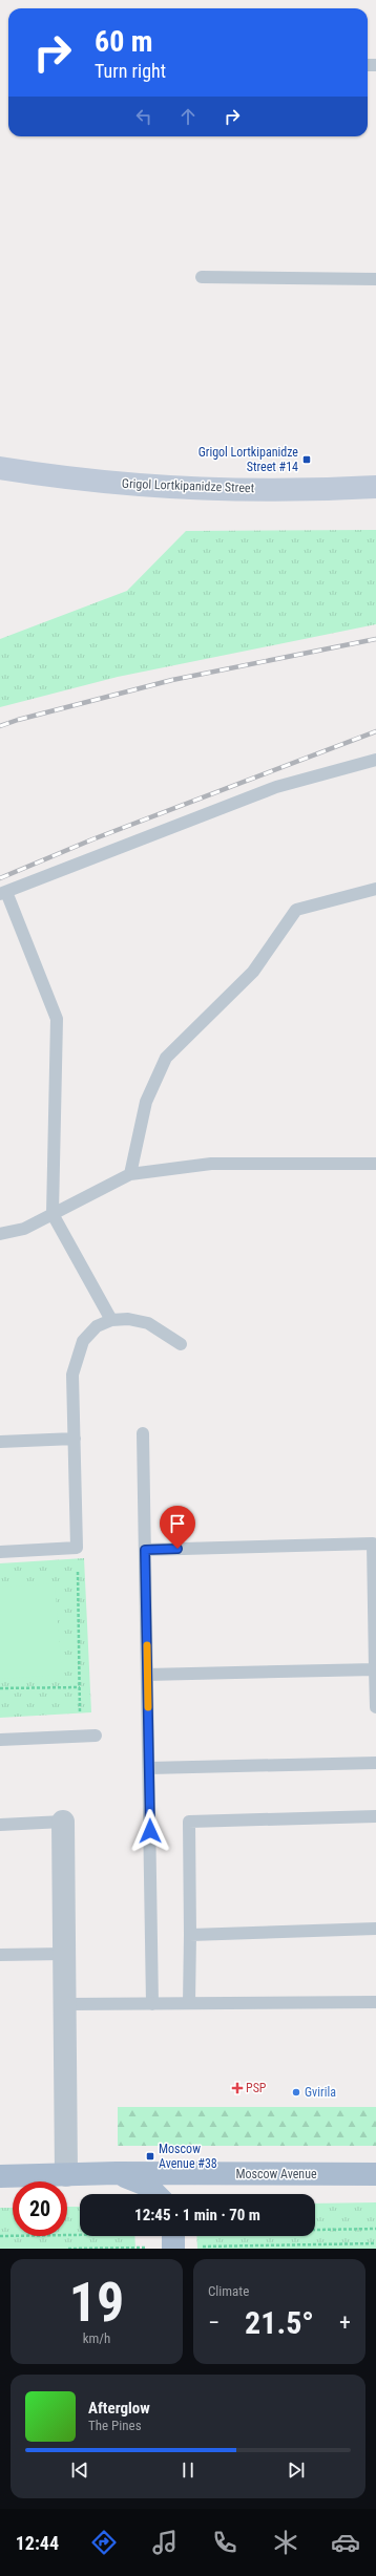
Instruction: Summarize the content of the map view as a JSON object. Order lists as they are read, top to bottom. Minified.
{"streets":{"main road":["Moscow Avenue"],"street":["Grigol Lortkipanidze Street"]},"places":{"transit":["Grigol Lortkipanidze Street #14","Moscow Avenue #38"],"health":["PSP"],"other":["Gvirila"]},"page":{"turn":["60 m","Turn right"],"limit":"20","trip":"12:45 · 1 min · 70 m","tile":[["19","km/h"],"Climate"],"heat":["−","21.5°","+"],"song":["Afterglow","The Pines"],"tabs":"12:44"}}
